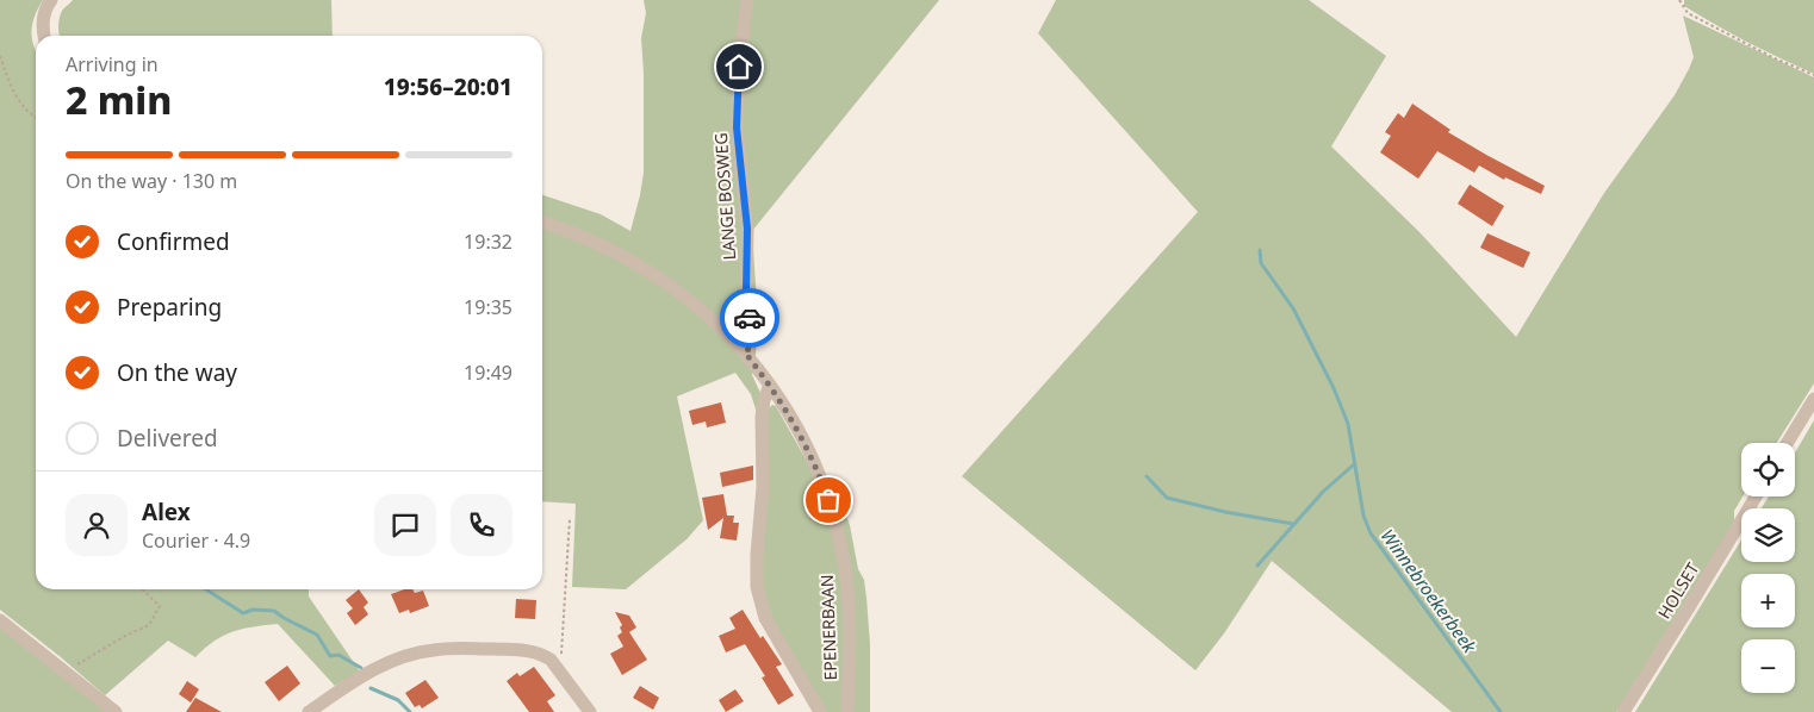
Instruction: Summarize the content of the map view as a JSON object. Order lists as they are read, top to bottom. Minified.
{"streets":{"street":["LANGE BOSWEG","HOLSET","EPENERBAAN"]},"crossings":[["LANGE BOSWEG","EPENERBAAN"]],"water":["Winnebroekerbeek"],"page":{"heading":["2 min","Arriving in","19:56–20:01"],"panel":["Alex","Courier · 4.9"],"bar":"On the way · 130 m","list":[["Confirmed","19:32"],["Preparing","19:35"],["On the way","19:49"],"Delivered"],"map_buttons":["+","−"]}}
